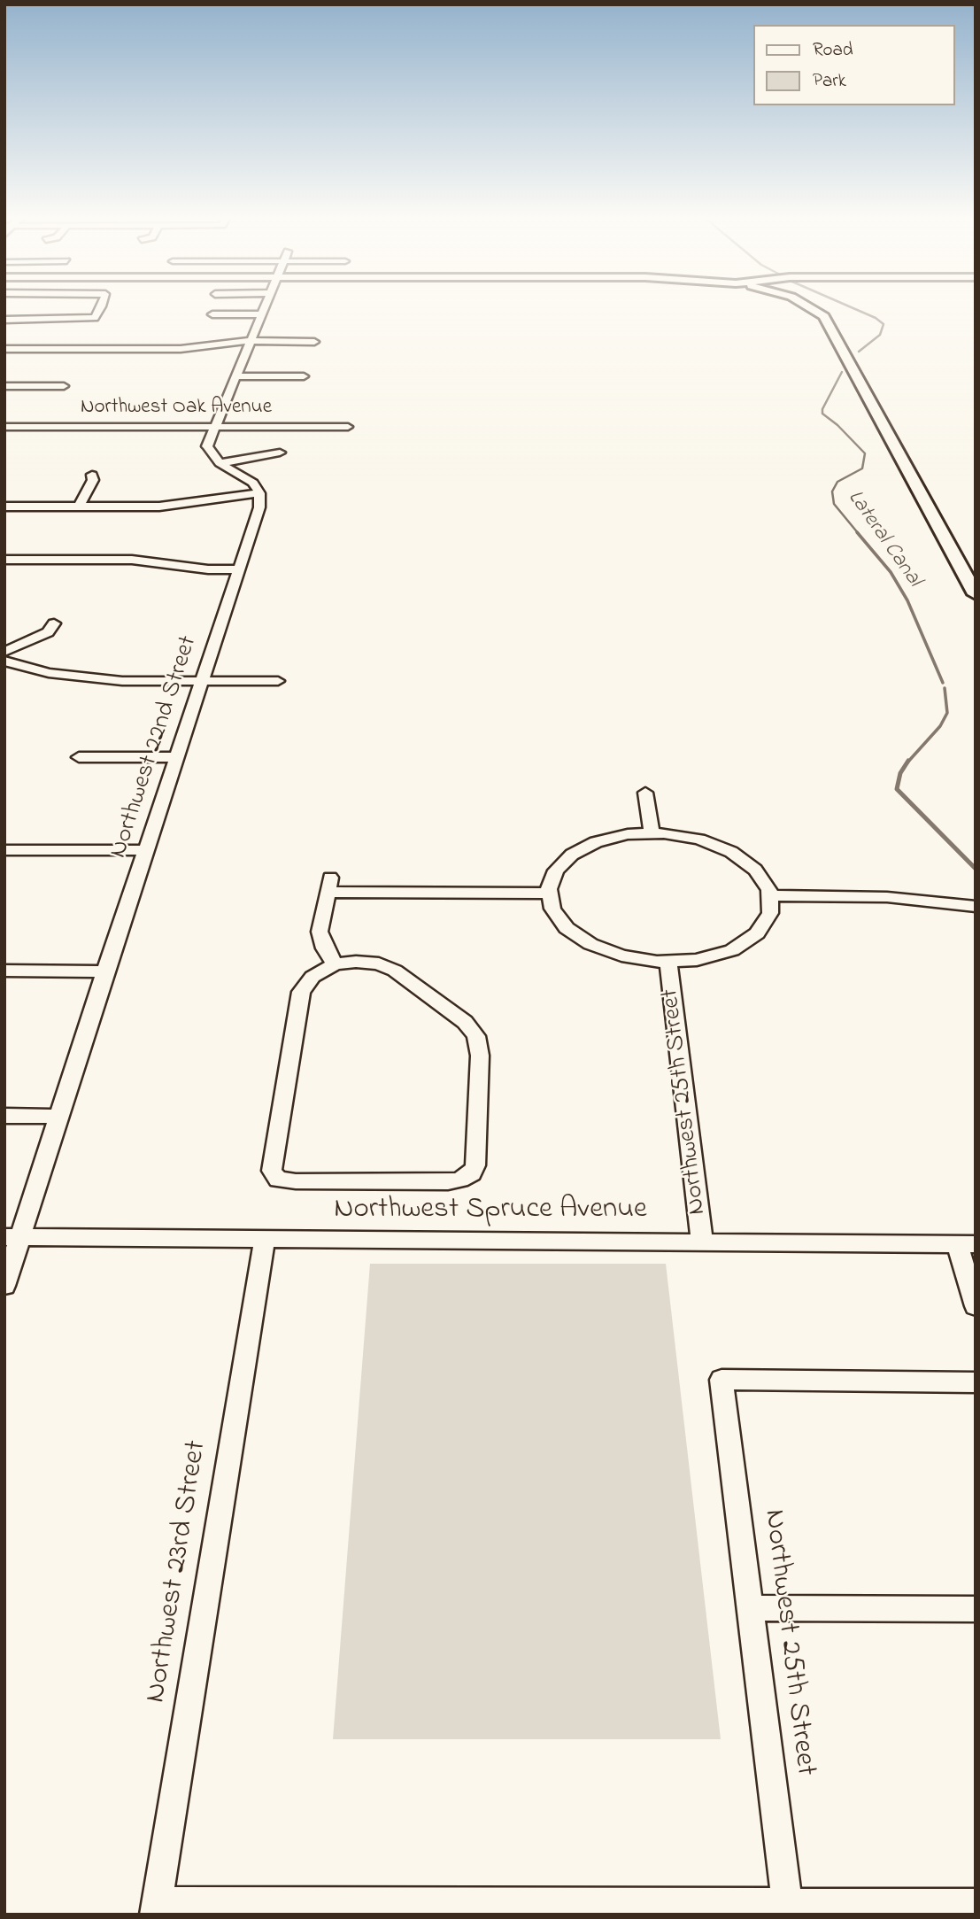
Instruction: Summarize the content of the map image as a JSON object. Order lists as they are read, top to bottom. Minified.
{"streets":{"street":["Northwest Oak Avenue","Northwest 22nd Street","Northwest 25th Street","Northwest Spruce Avenue","Northwest 23rd Street"]},"crossings":[["Northwest 22nd Street","Northwest Spruce Avenue"],["Northwest 25th Street","Northwest Spruce Avenue"],["Northwest Spruce Avenue","Northwest 23rd Street"]],"water":["Lateral Canal"],"legend":["Road","Park"]}
